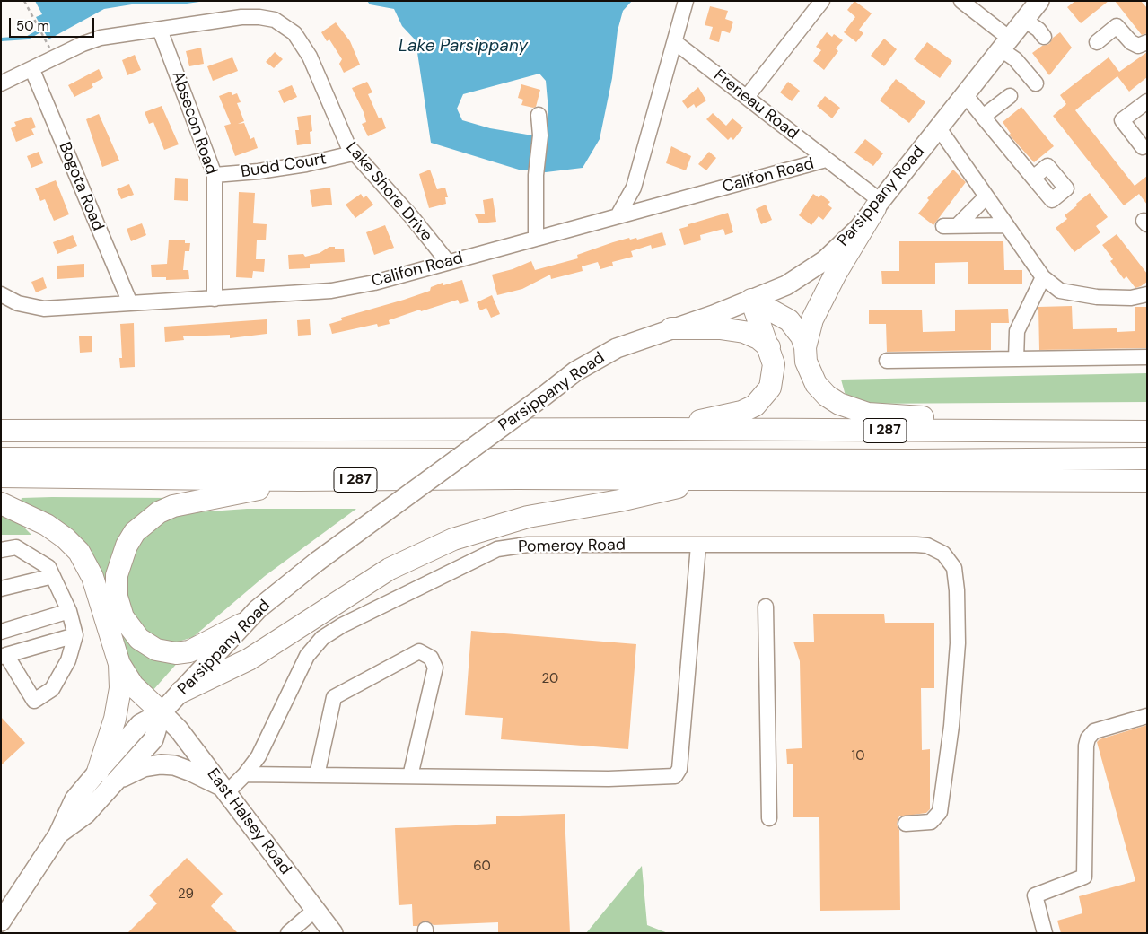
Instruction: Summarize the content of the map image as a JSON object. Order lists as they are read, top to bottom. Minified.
{"streets":{"highway":["I 287"],"main road":["Parsippany Road","East Halsey Road"],"street":["Freneau Road","Absecon Road","Budd Court","Califon Road","Bogota Road","Lake Shore Drive","Pomeroy Road"]},"crossings":[["Freneau Road","Califon Road"],["Freneau Road","Parsippany Road"],["Absecon Road","Budd Court"],["Absecon Road","Califon Road"],["Absecon Road","Lake Shore Drive"],["Budd Court","Lake Shore Drive"],["Califon Road","Bogota Road"],["Califon Road","Lake Shore Drive"],["Bogota Road","Lake Shore Drive"],["Parsippany Road","East Halsey Road"],["Pomeroy Road","East Halsey Road"]],"water":["Lake Parsippany"],"house_numbers":["20","10","60","29"],"scale_bar":"50 m"}
